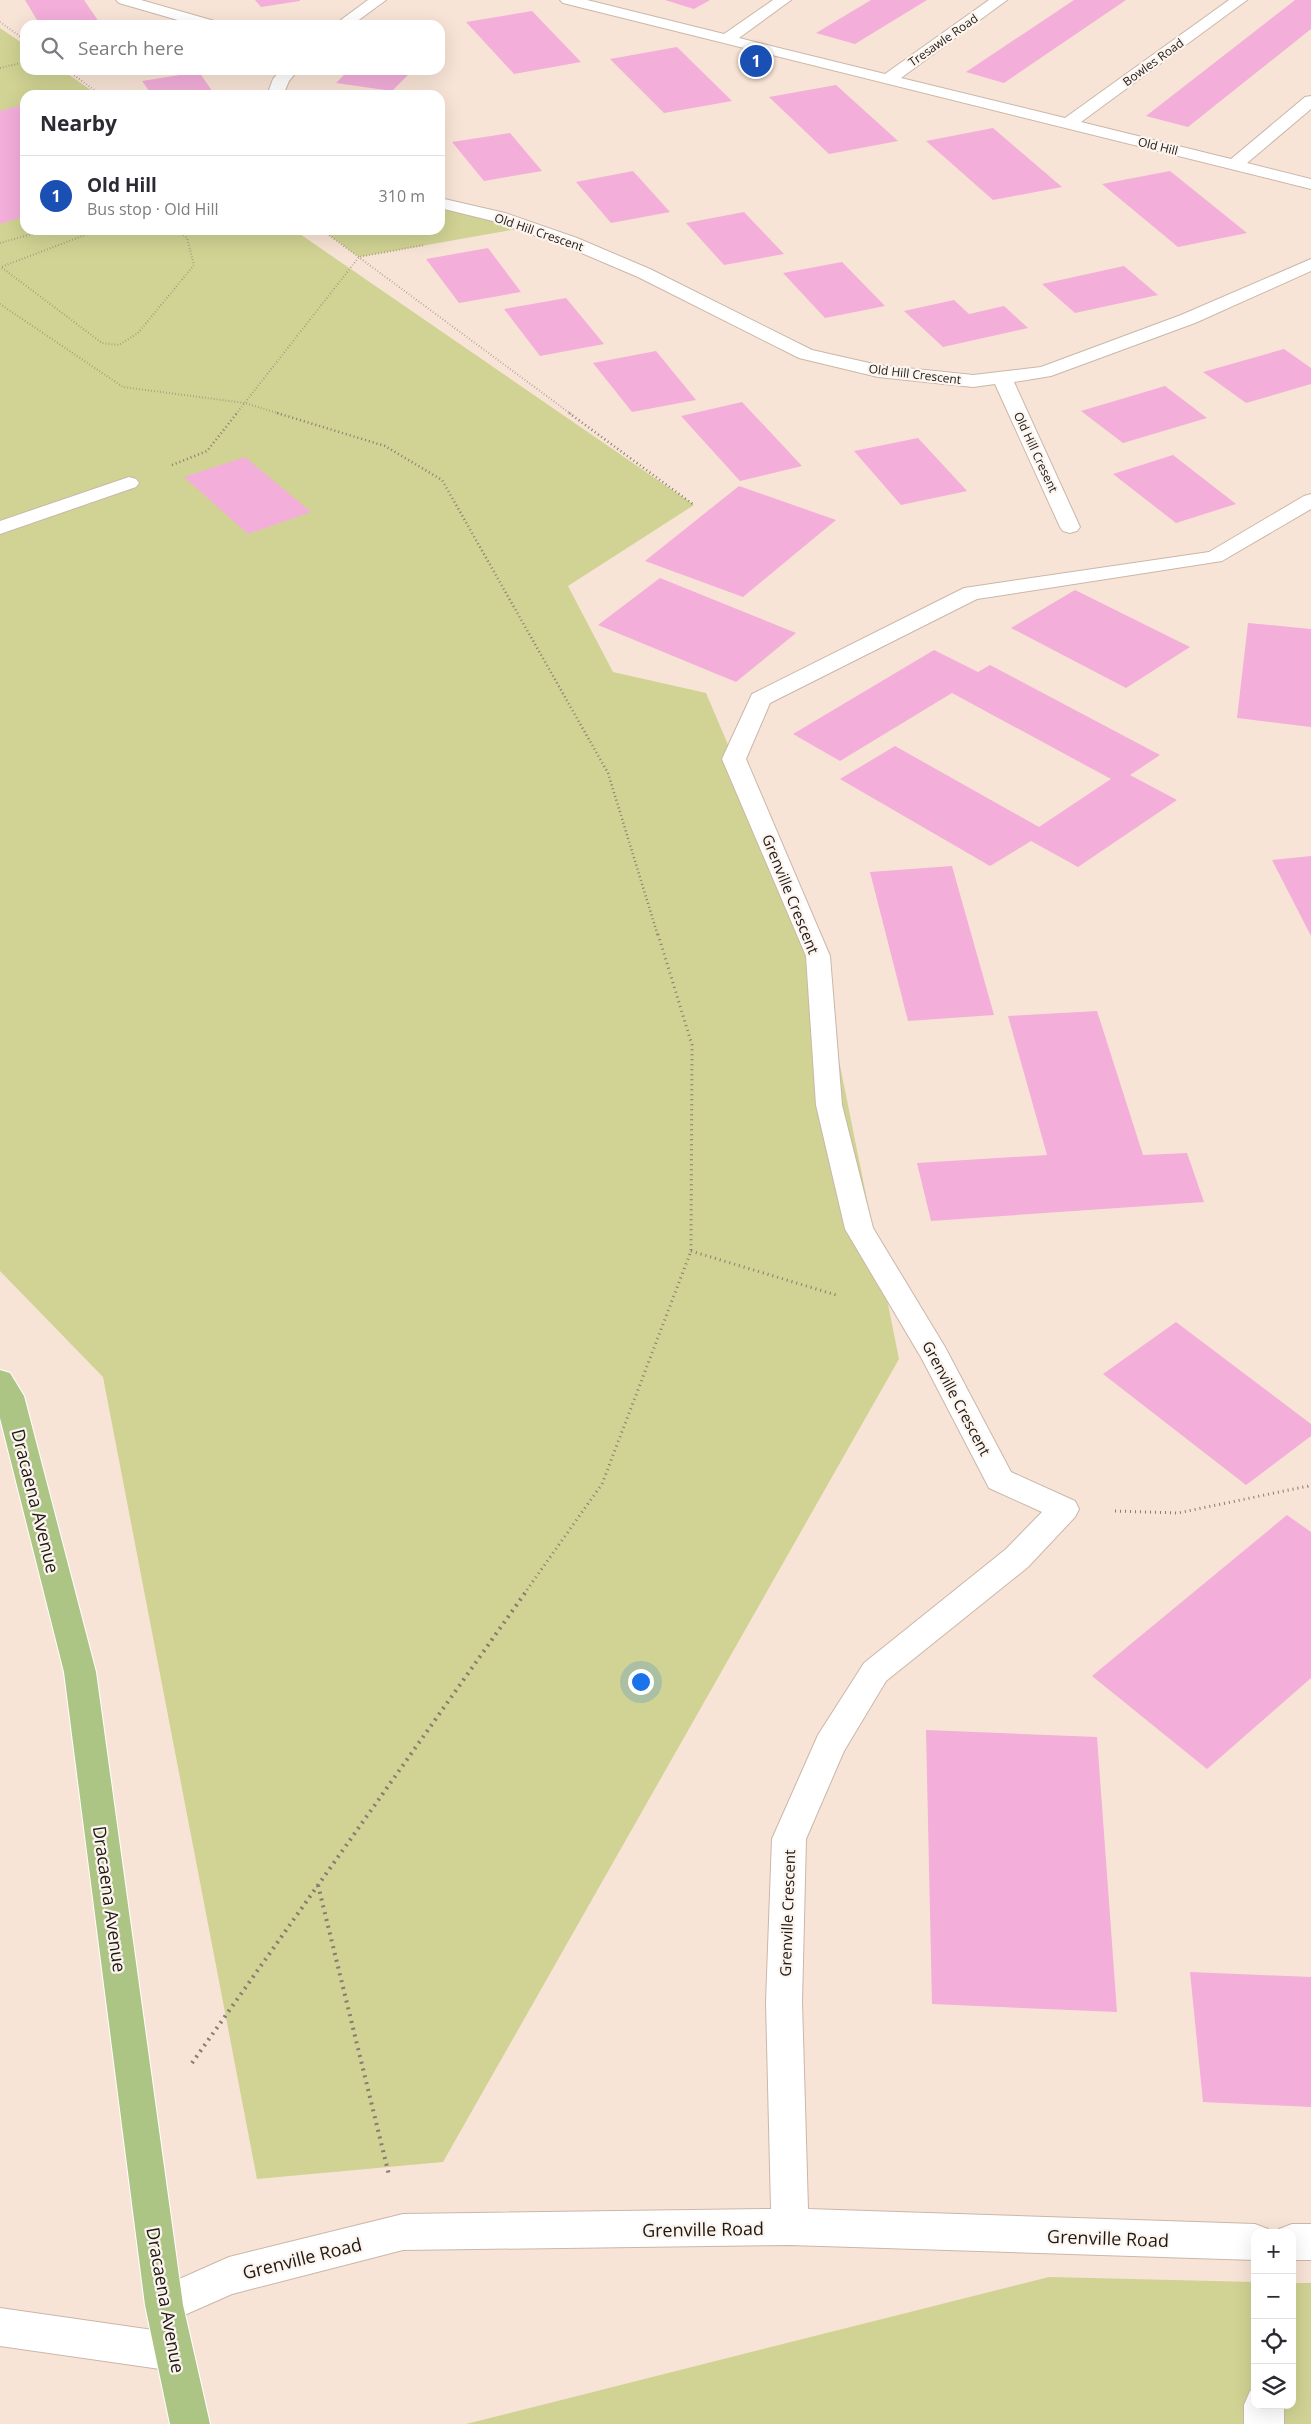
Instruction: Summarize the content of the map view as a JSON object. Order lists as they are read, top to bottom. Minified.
{"streets":{"main road":["Dracaena Avenue"],"street":["Tresawle Road","Bowles Road","Old Hill","Old Hill Crescent","Old Hill Cresent","Grenville Crescent","Grenville Road"]},"crossings":[["Tresawle Road","Old Hill"],["Bowles Road","Old Hill"],["Old Hill Crescent","Old Hill Cresent"],["Grenville Crescent","Grenville Road"],["Dracaena Avenue","Grenville Road"]],"page":{"search":"Search here","pins":"1","heading":"Nearby","list":[{"mark":"1","name":"Old Hill","note":"Bus stop · Old Hill","value":"310 m"}],"map_buttons":["+","−"]}}
